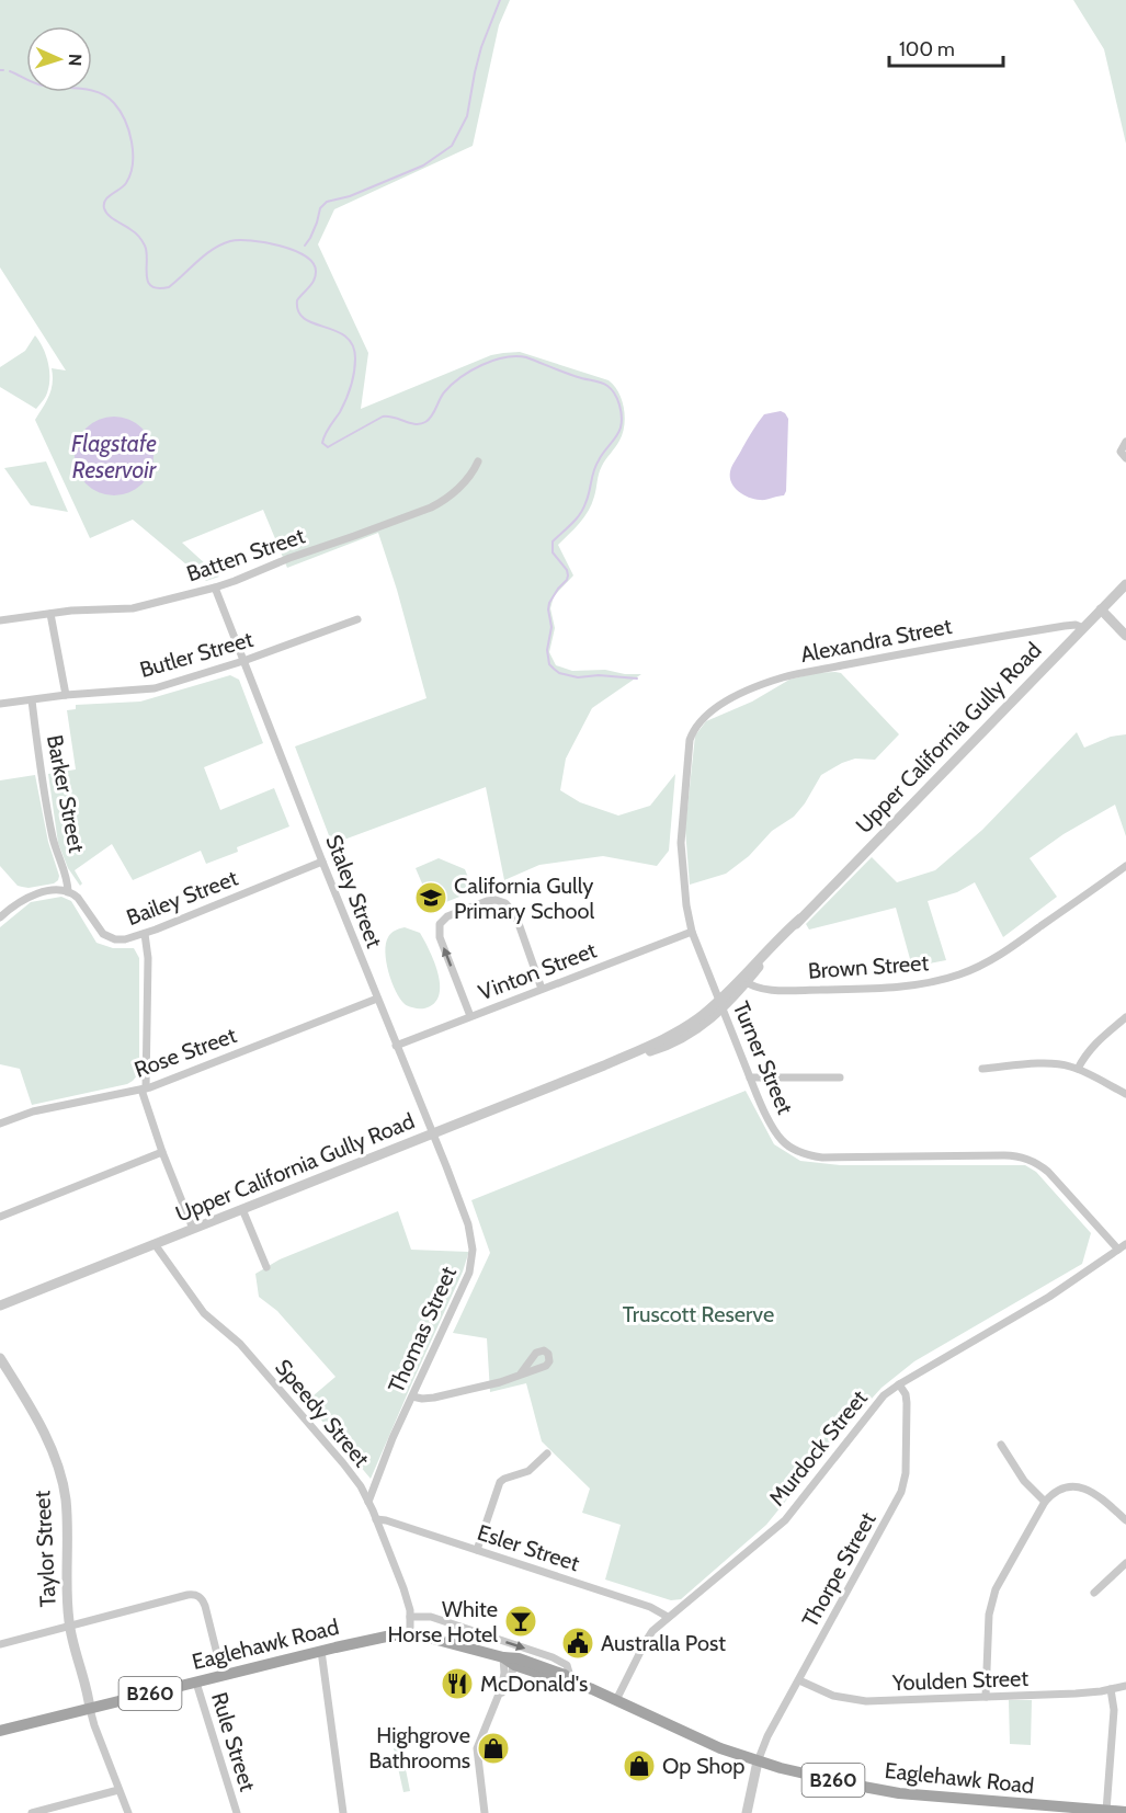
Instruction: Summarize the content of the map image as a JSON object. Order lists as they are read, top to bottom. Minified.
{"streets":{"main road":["Eaglehawk Road","B260"],"street":["Batten Street","Alexandra Street","Butler Street","Upper California Gully Road","Barker Street","Staley Street","Bailey Street","Brown Street","Vinton Street","Rose Street","Turner Street","Thomas Street","Speedy Street","Murdock Street","Esler Street","Taylor Street","Thorpe Street","Youlden Street","Rule Street"]},"crossings":[["Batten Street","Staley Street"],["Alexandra Street","Upper California Gully Road"],["Alexandra Street","Turner Street"],["Butler Street","Barker Street"],["Butler Street","Staley Street"],["Upper California Gully Road","Staley Street"],["Upper California Gully Road","Brown Street"],["Upper California Gully Road","Turner Street"],["Upper California Gully Road","Thomas Street"],["Upper California Gully Road","Speedy Street"],["Barker Street","Bailey Street"],["Staley Street","Bailey Street"],["Staley Street","Vinton Street"],["Staley Street","Rose Street"],["Staley Street","Thomas Street"],["Vinton Street","Turner Street"],["Turner Street","Murdock Street"],["Thomas Street","Speedy Street"],["Speedy Street","Esler Street"],["Speedy Street","Eaglehawk Road"],["Murdock Street","Esler Street"],["Murdock Street","Thorpe Street"],["Murdock Street","Eaglehawk Road"],["Taylor Street","Eaglehawk Road"],["Thorpe Street","Eaglehawk Road"],["Thorpe Street","Youlden Street"],["Eaglehawk Road","Rule Street"]],"water":["Flagstafe Reservoir"],"parks":["Truscott Reserve"],"places":{"school or university":["California Gully Primary School"],"bar":["White Horse Hotel"],"public building":["AustralIa Post"],"restaurant":["McDonald's"],"shop":["Highgrove Bathrooms","Op Shop"]},"scale_bar":"100 m","north":"right"}
